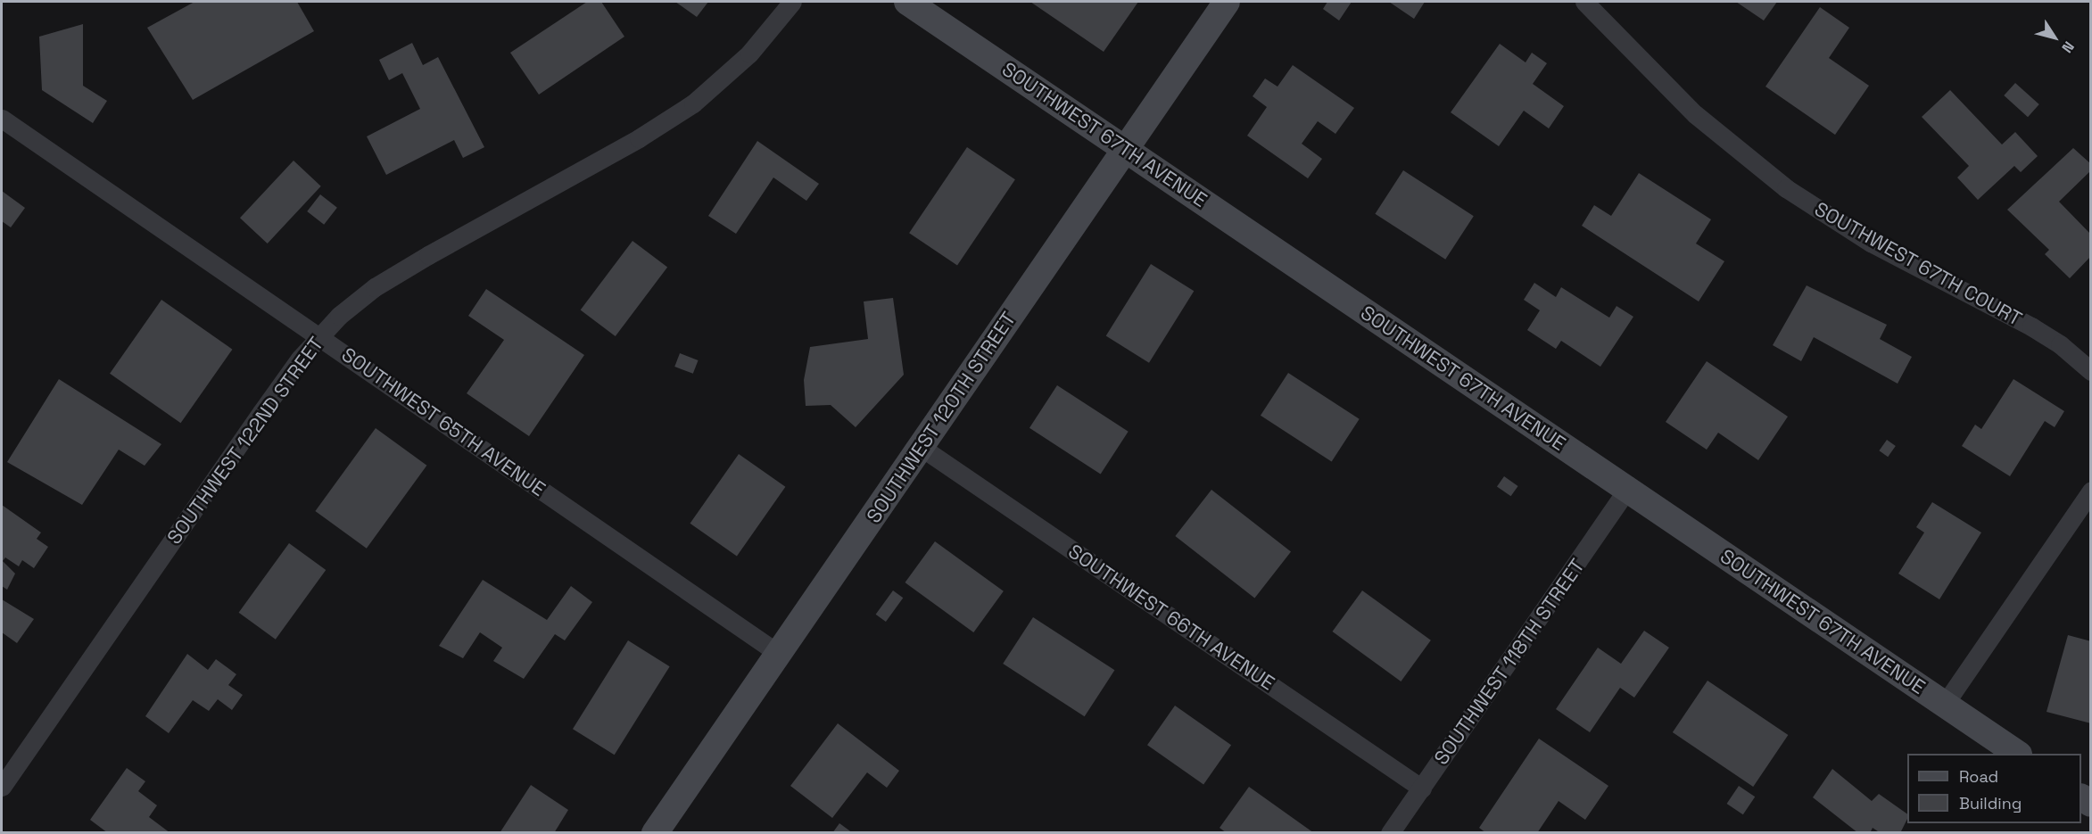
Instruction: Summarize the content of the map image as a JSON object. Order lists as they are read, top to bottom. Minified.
{"streets":{"main road":["SOUTHWEST 67TH AVENUE","SOUTHWEST 120TH STREET"],"street":["SOUTHWEST 67TH COURT","SOUTHWEST 65TH AVENUE","SOUTHWEST 122ND STREET","SOUTHWEST 66TH AVENUE","SOUTHWEST 118TH STREET"]},"crossings":[["SOUTHWEST 67TH AVENUE","SOUTHWEST 120TH STREET"],["SOUTHWEST 67TH AVENUE","SOUTHWEST 118TH STREET"],["SOUTHWEST 120TH STREET","SOUTHWEST 65TH AVENUE"],["SOUTHWEST 120TH STREET","SOUTHWEST 66TH AVENUE"],["SOUTHWEST 65TH AVENUE","SOUTHWEST 122ND STREET"],["SOUTHWEST 66TH AVENUE","SOUTHWEST 118TH STREET"]],"legend":["Road","Building"],"north":"bottom right"}
